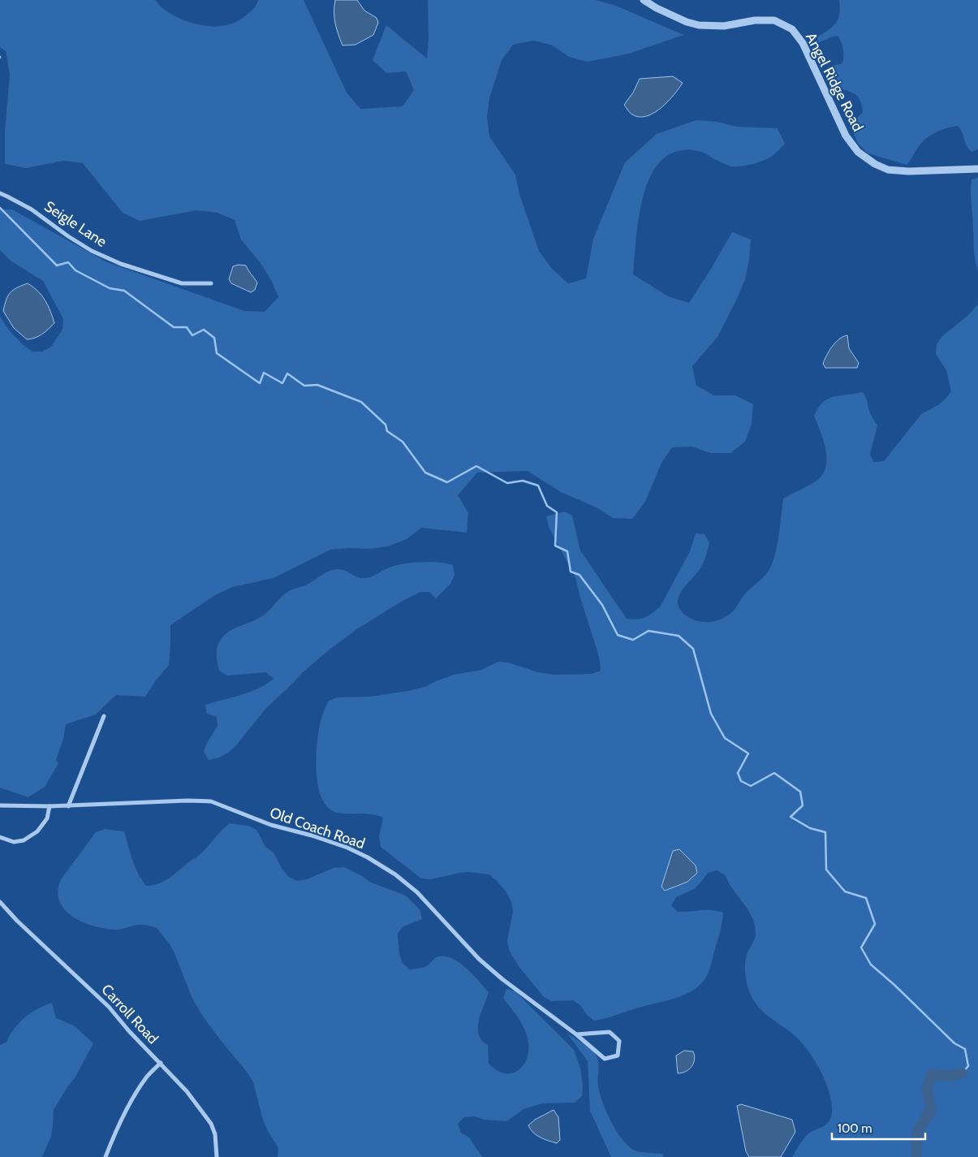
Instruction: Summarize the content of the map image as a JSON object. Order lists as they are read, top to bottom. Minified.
{"streets":{"street":["Angel Ridge Road","Seigle Lane","Old Coach Road","Carroll Road"]},"scale_bar":"100 m"}
